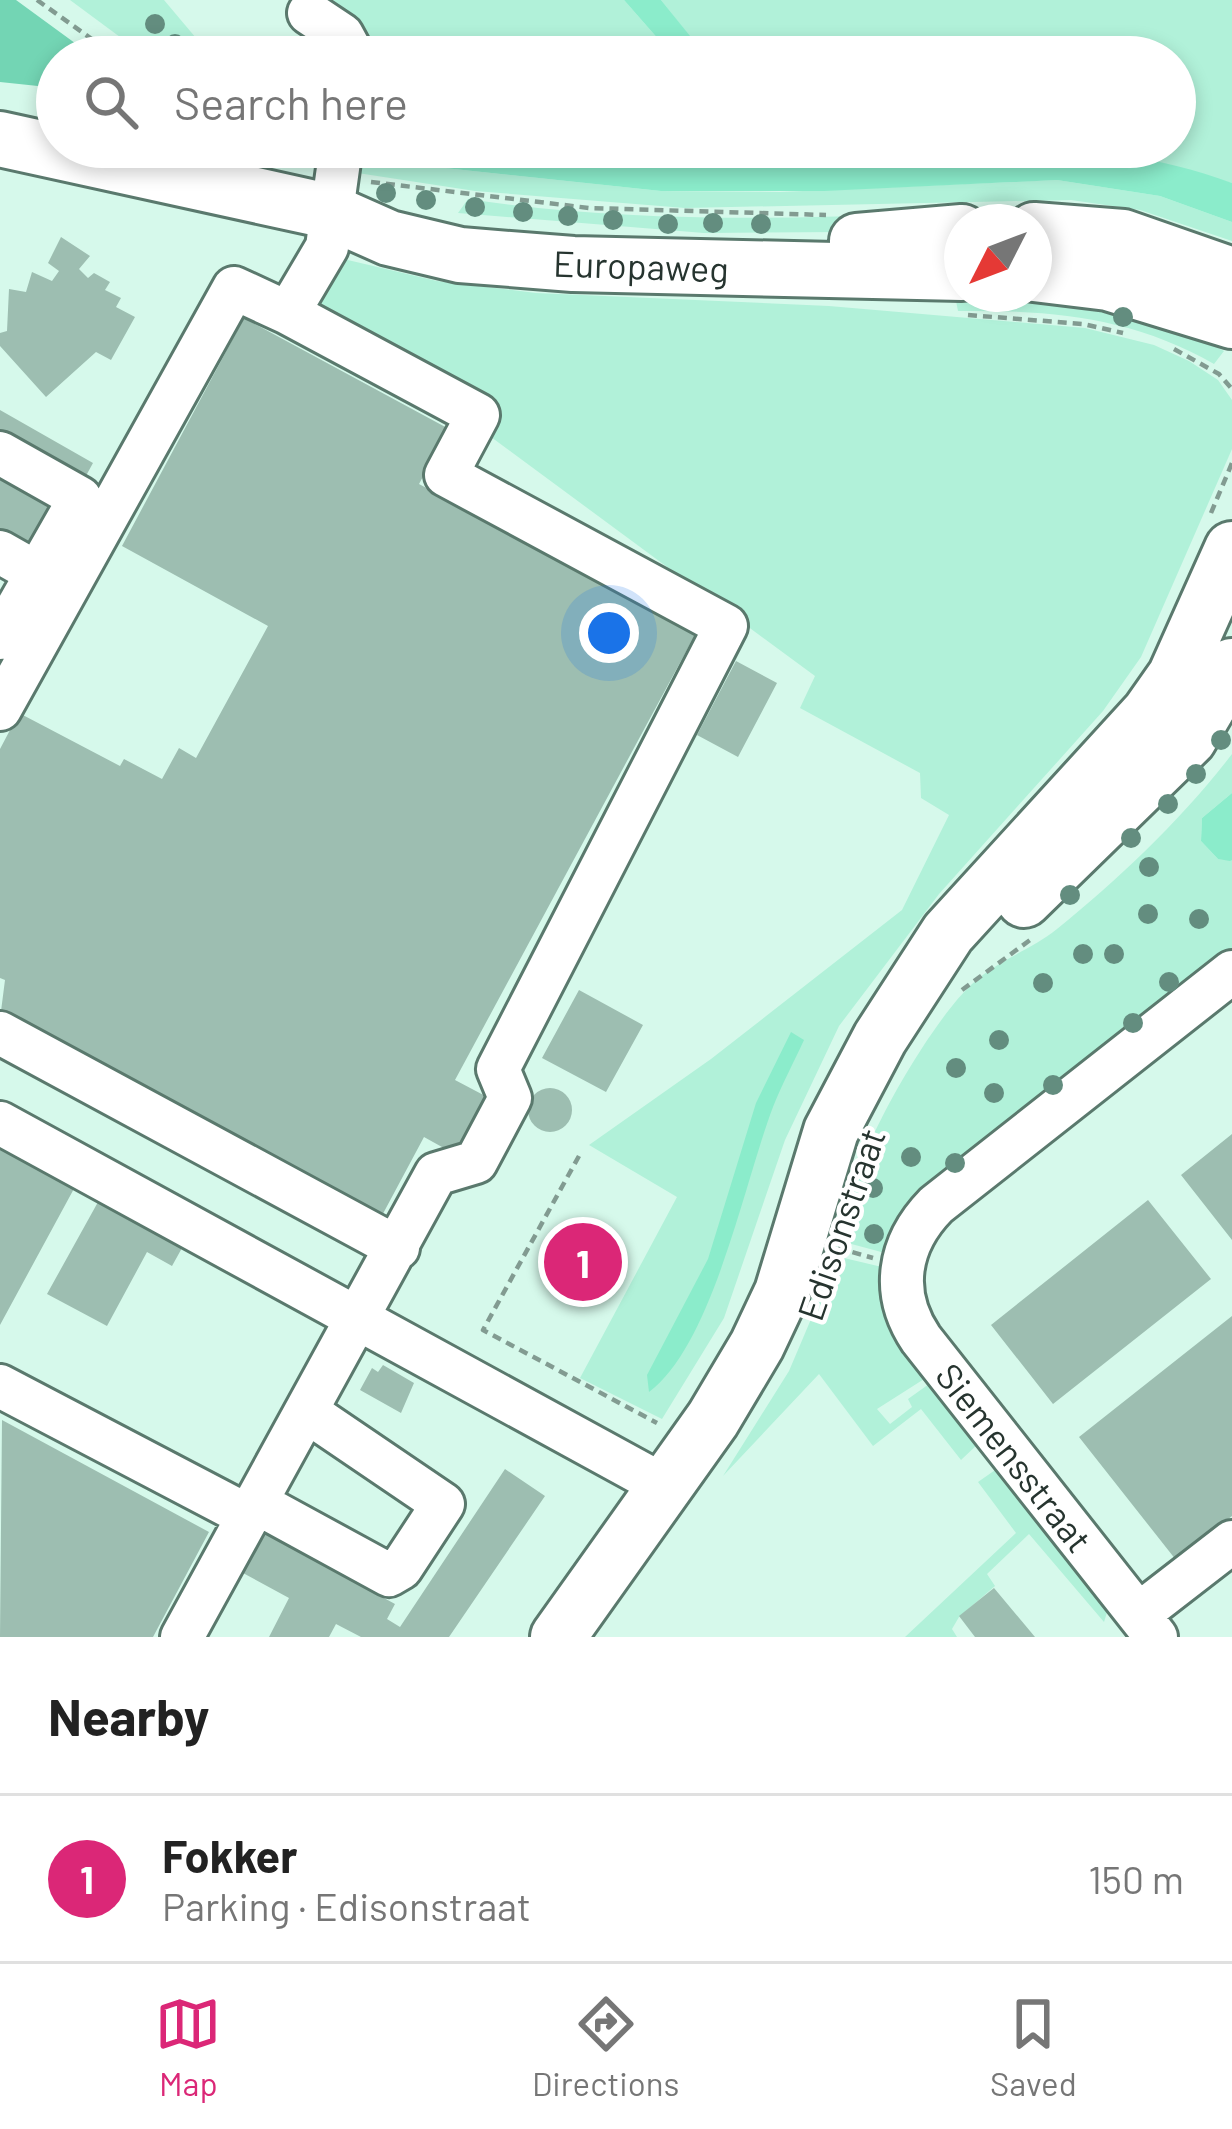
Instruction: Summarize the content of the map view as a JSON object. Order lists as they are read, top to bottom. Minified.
{"streets":{"main road":["Europaweg","Edisonstraat"],"street":["Siemensstraat"]},"crossings":[["Edisonstraat","Siemensstraat"]],"north":"bottom left","page":{"search":"Search here","pins":"1","heading":"Nearby","list":[{"mark":"1","name":"Fokker","note":"Parking · Edisonstraat","value":"150 m"}],"nav":["Map","Directions","Saved"]}}
